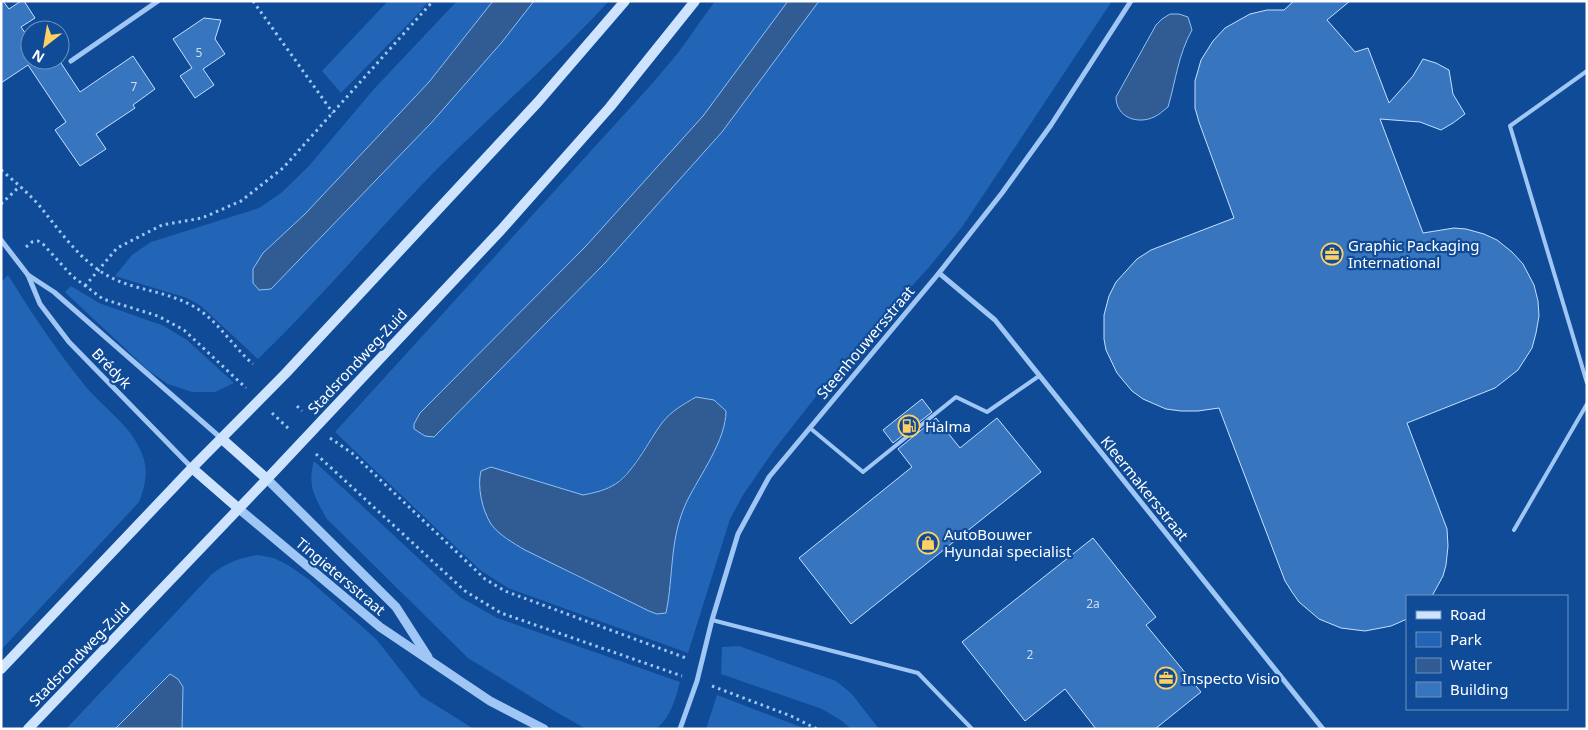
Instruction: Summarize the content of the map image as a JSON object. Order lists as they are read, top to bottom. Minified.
{"streets":{"main road":["Stadsrondweg-Zuid"],"street":["Steenhouwersstraat","Brédyk","Kleermakersstraat","Tingietersstraat"]},"crossings":[["Steenhouwersstraat","Kleermakersstraat"],["Stadsrondweg-Zuid","Tingietersstraat"]],"places":{"office":["Graphic Packaging International","Inspecto Visio"],"fuel station":["Halma"],"shop":["AutoBouwer Hyundai specialist"]},"house_numbers":["5","7","2a","2"],"legend":["Road","Park","Water","Building"],"north":"bottom left"}
